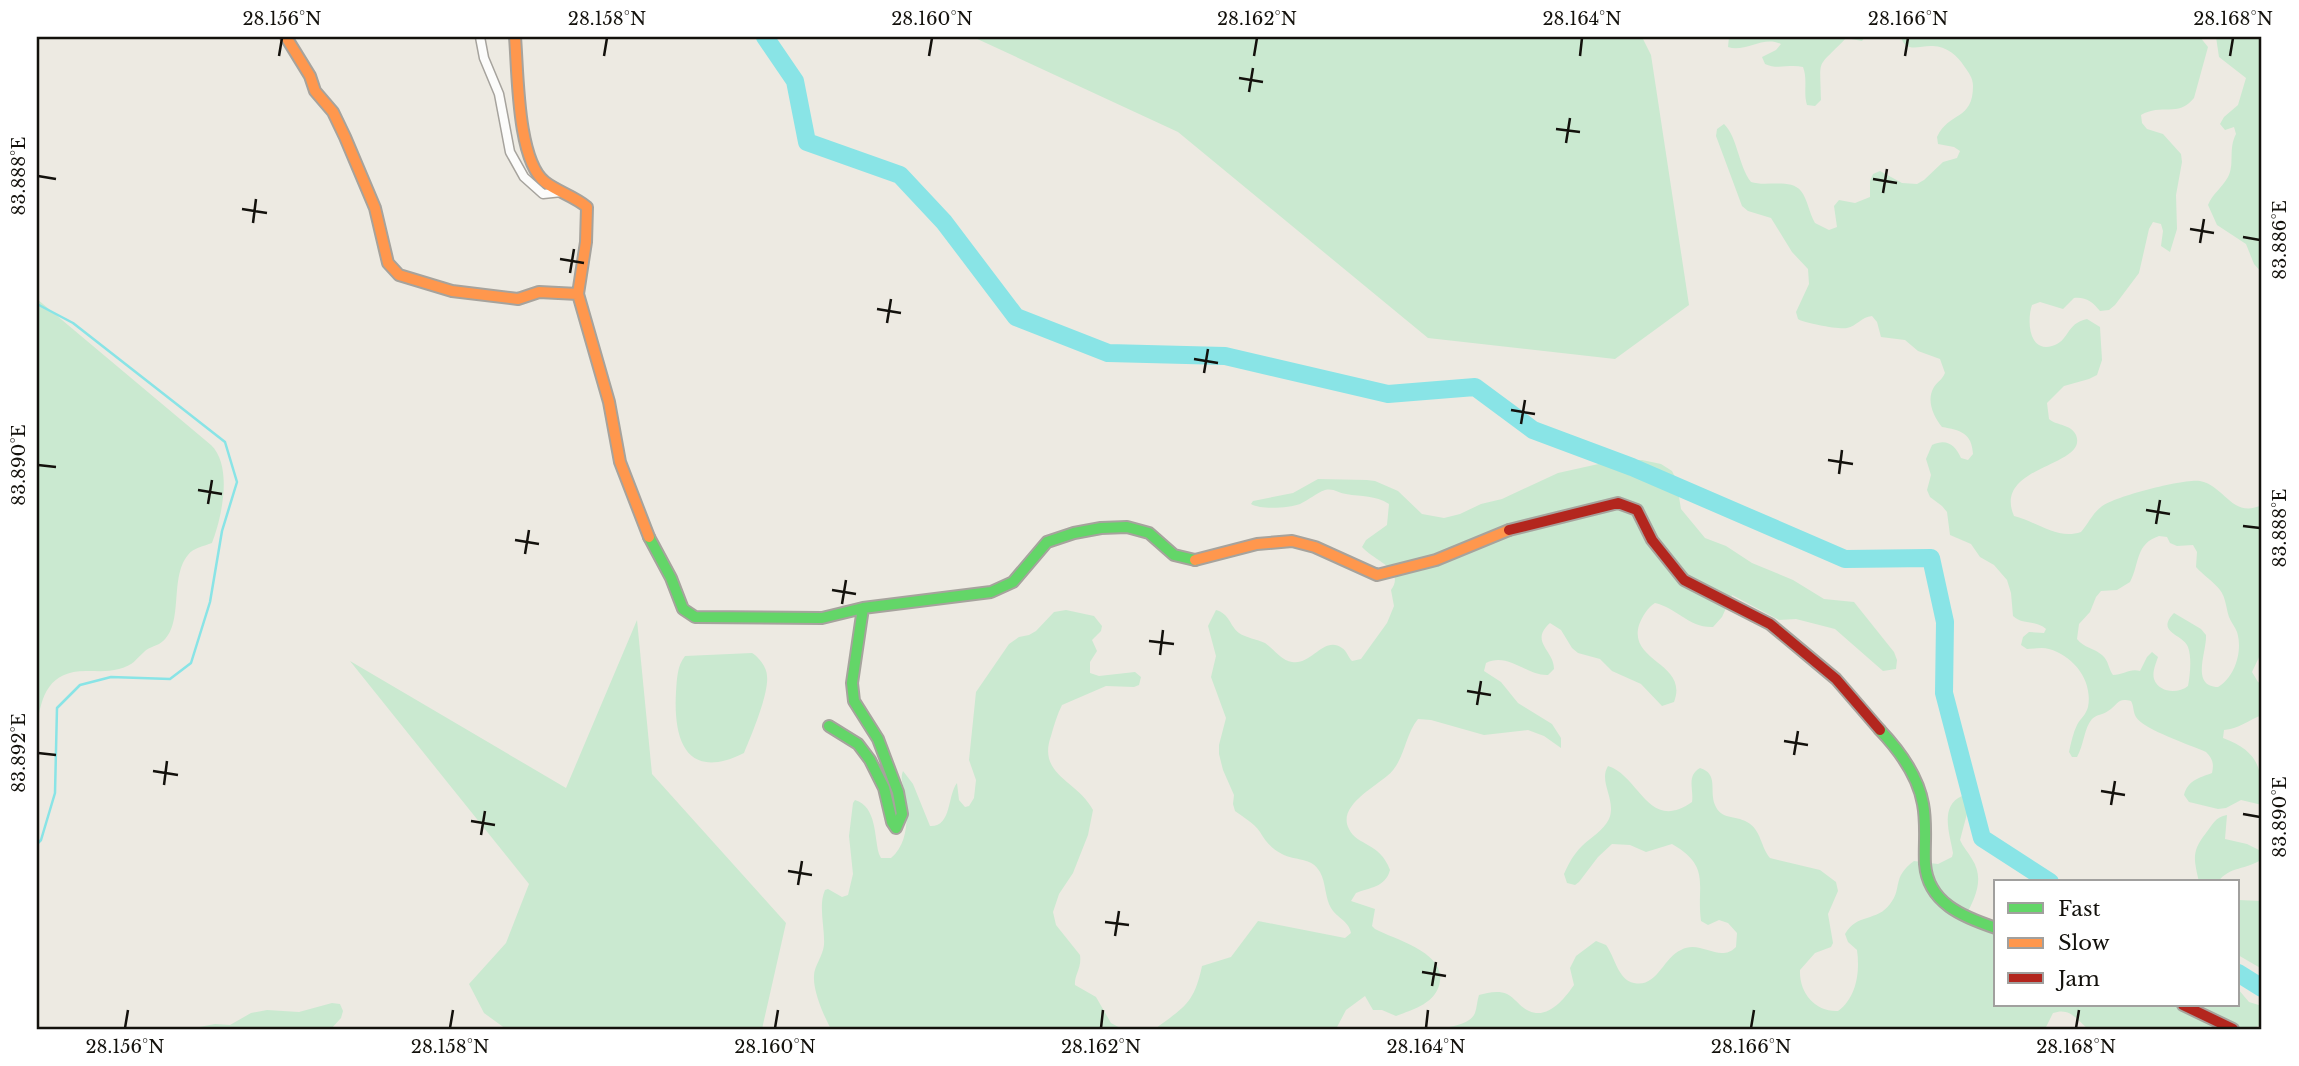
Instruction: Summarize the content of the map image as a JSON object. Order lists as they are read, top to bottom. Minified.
{"legend":["Fast","Slow","Jam"],"coordinates":["28.156°N","28.158°N","28.160°N","28.162°N","28.164°N","28.166°N","28.168°N","83.888°E","83.886°E","83.890°E","83.892°E"]}
